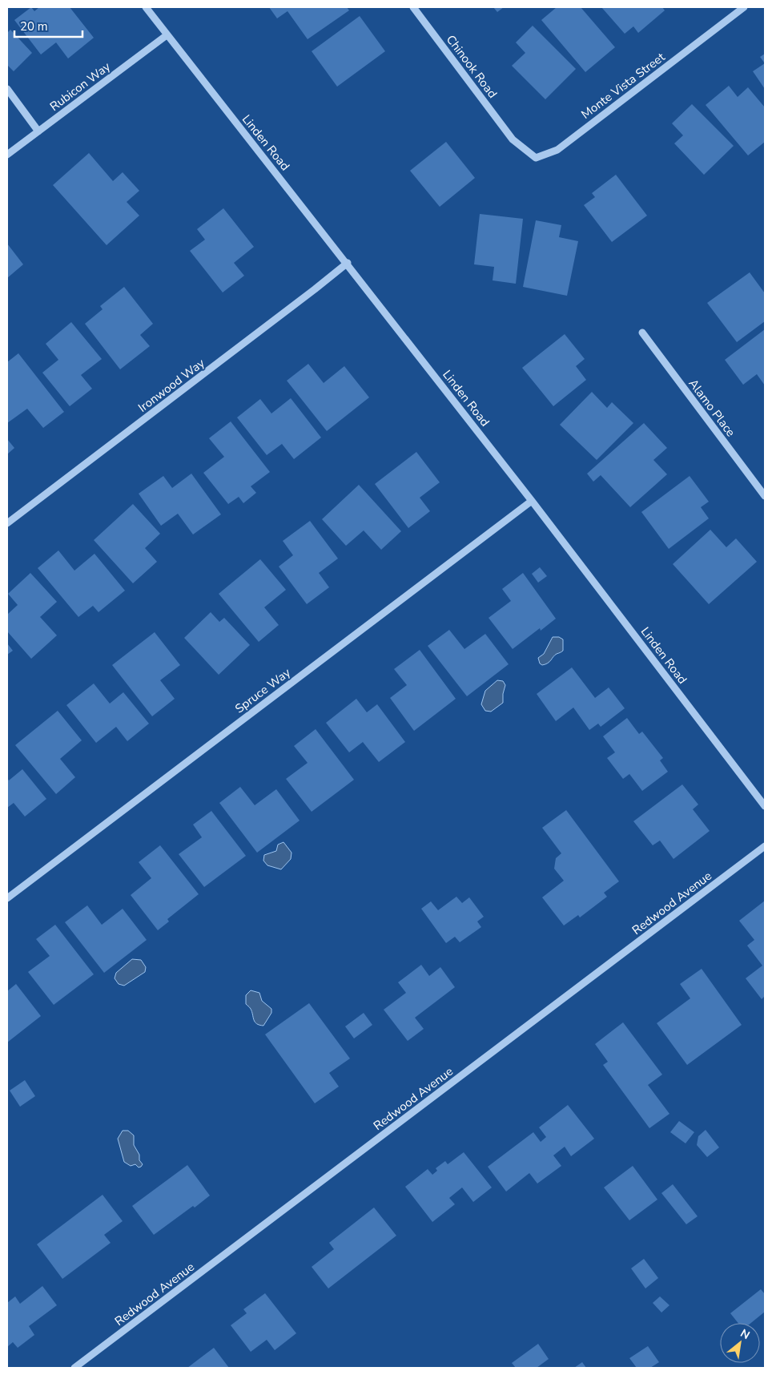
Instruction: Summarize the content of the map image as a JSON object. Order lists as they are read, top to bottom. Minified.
{"streets":{"street":["Chinook Road","Monte Vista Street","Rubicon Way","Linden Road","Ironwood Way","Alamo Place","Spruce Way","Redwood Avenue"]},"crossings":[["Chinook Road","Monte Vista Street"],["Rubicon Way","Linden Road"],["Linden Road","Ironwood Way"],["Linden Road","Spruce Way"]],"scale_bar":"20 m","north":"top right"}
